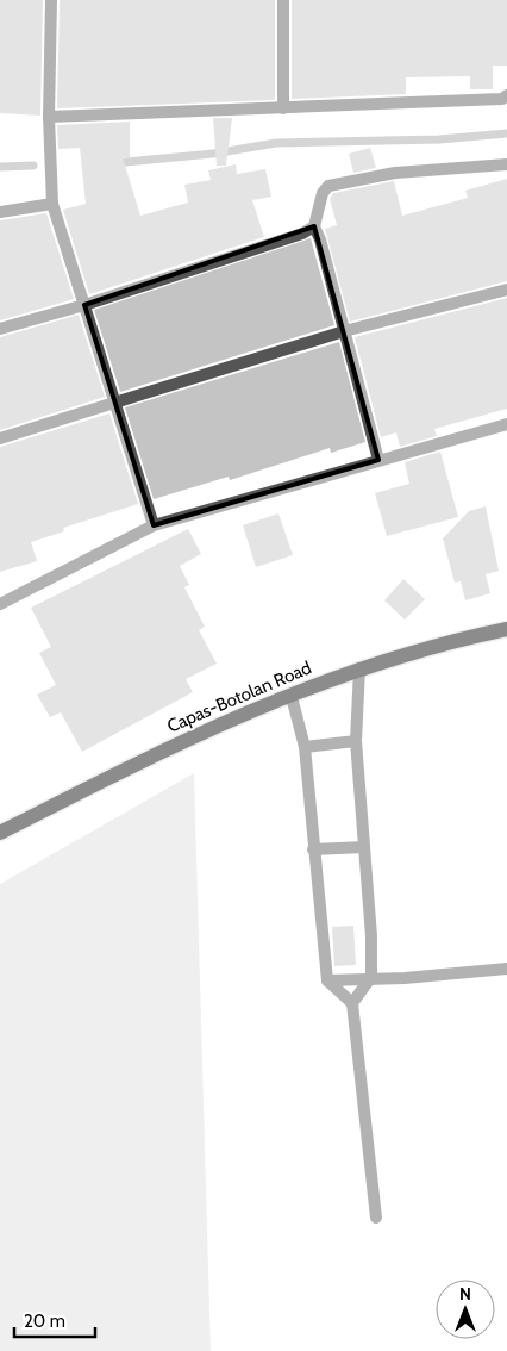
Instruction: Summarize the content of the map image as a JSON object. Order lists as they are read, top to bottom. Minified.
{"streets":{"main road":["Capas-Botolan Road"]},"scale_bar":"20 m","north":"top"}
